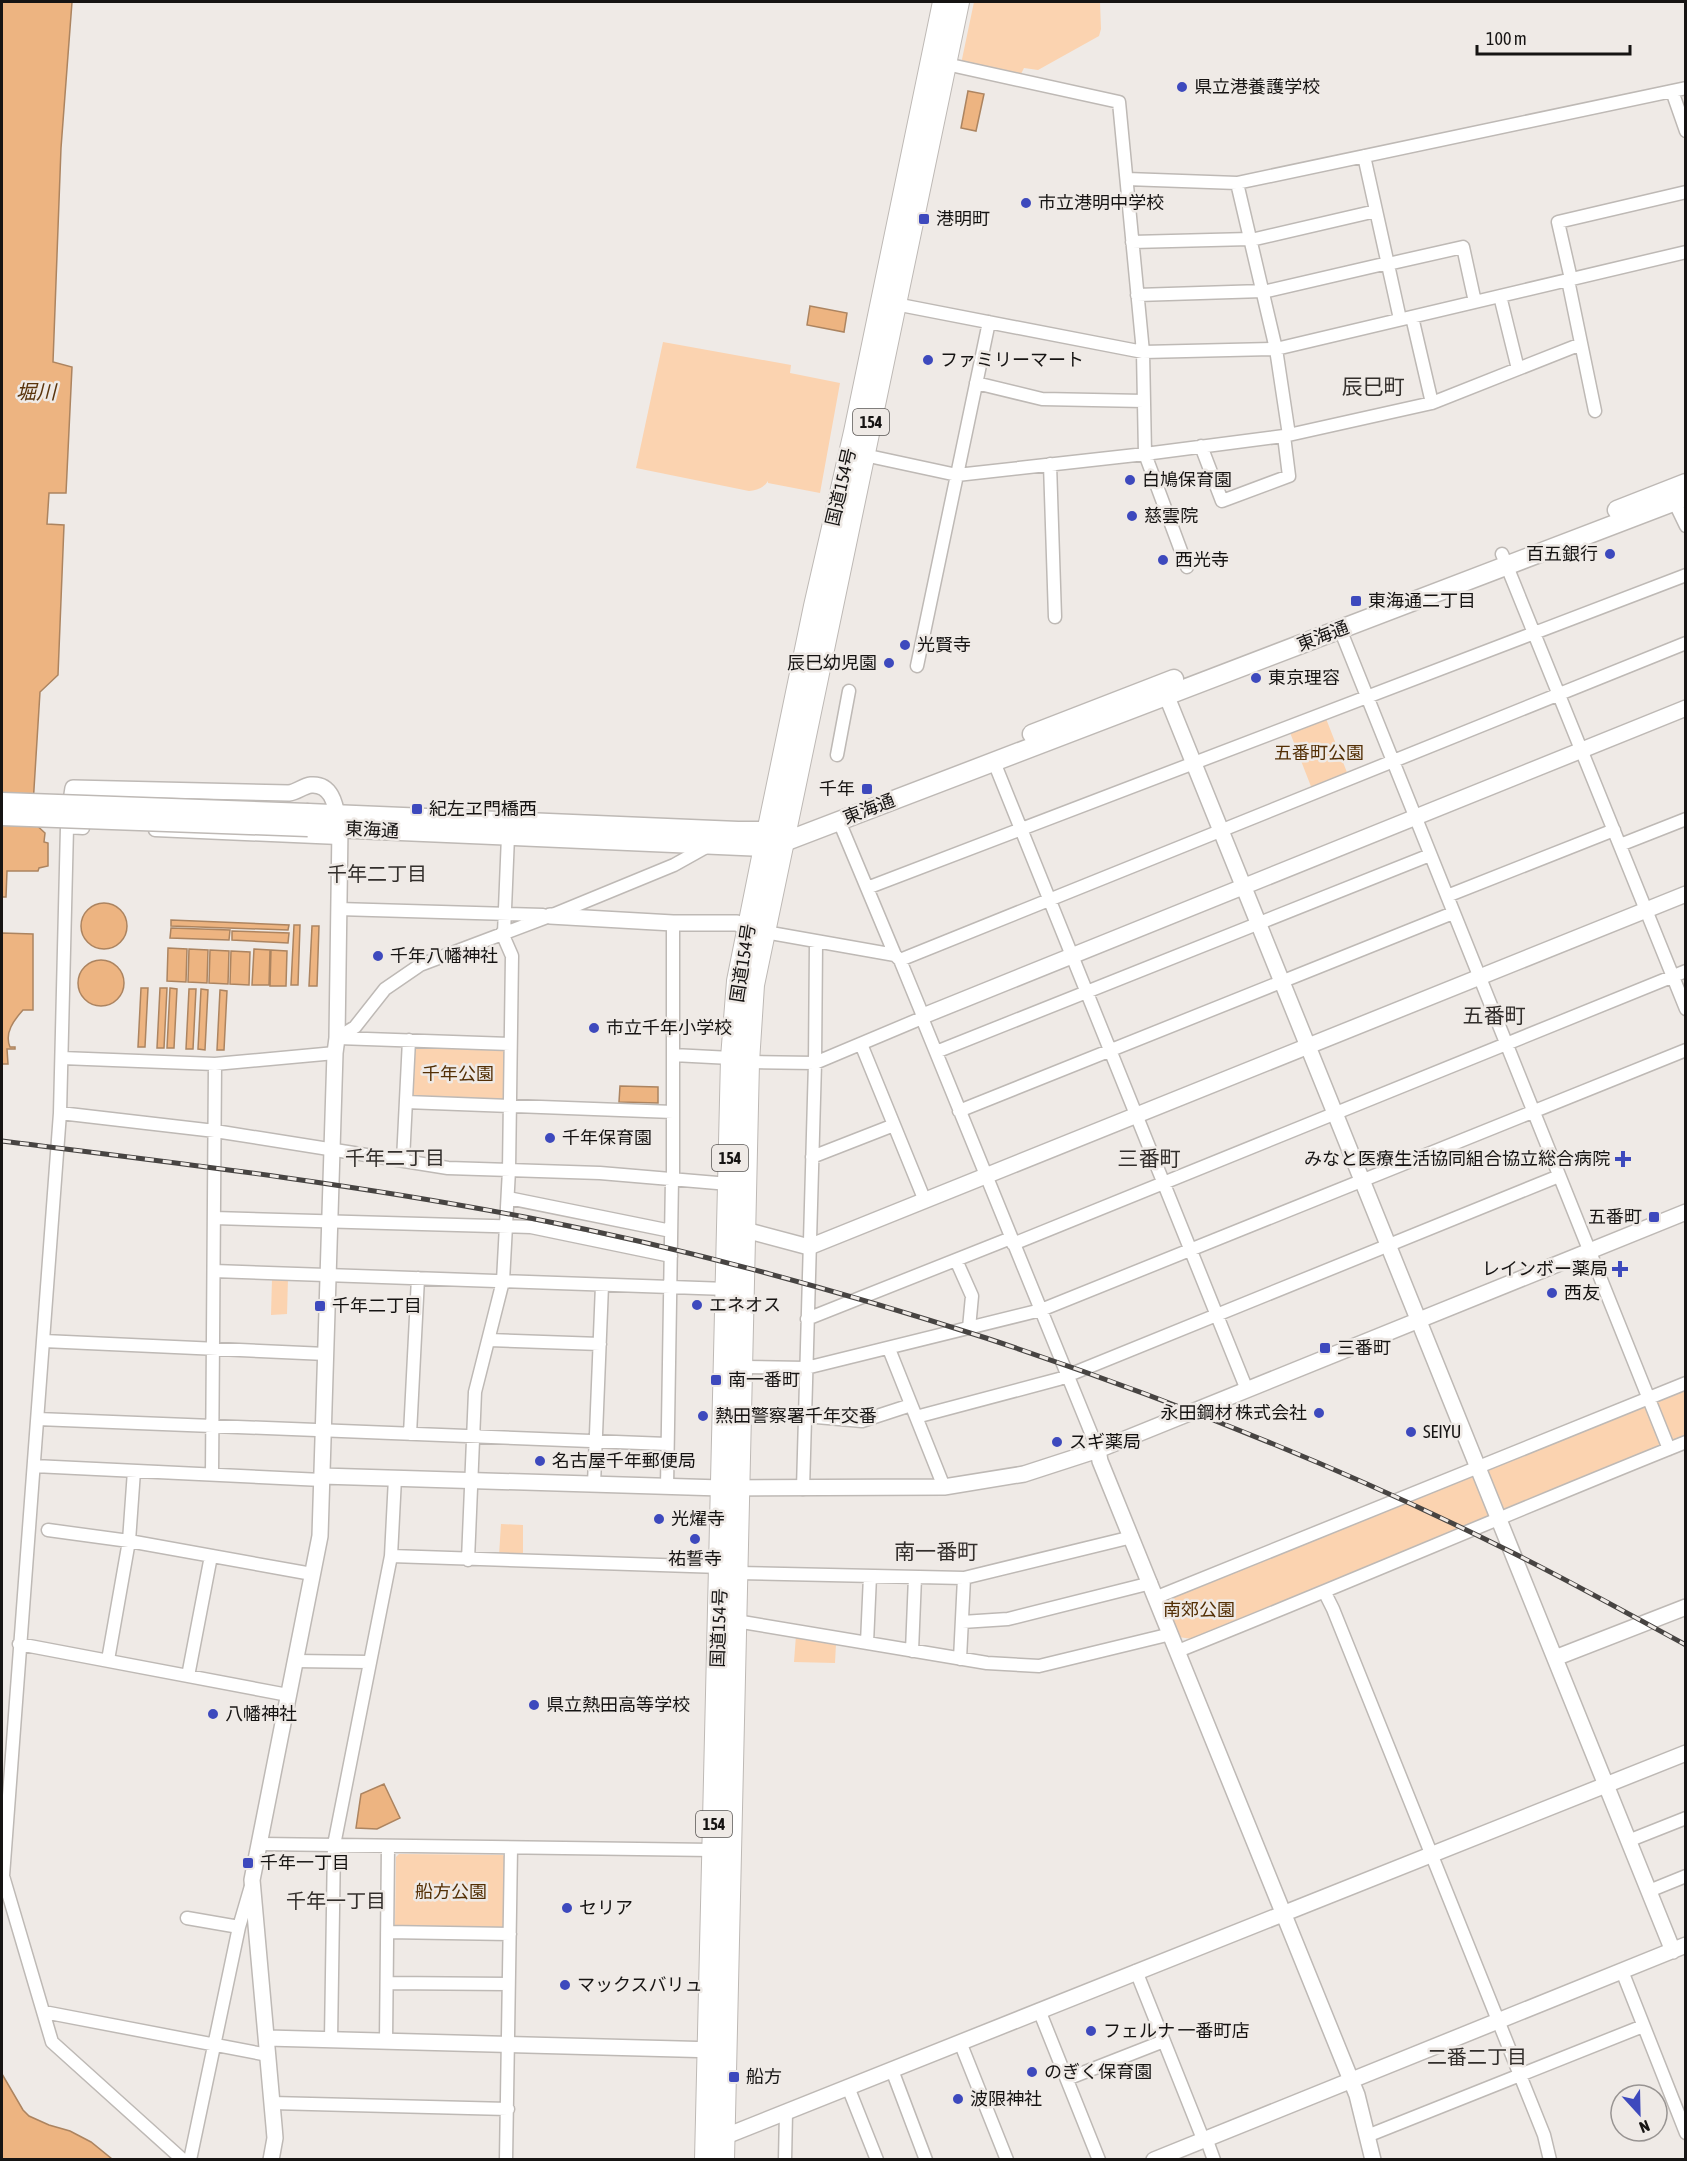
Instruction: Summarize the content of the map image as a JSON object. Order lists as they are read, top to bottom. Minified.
{"streets":{"highway":["154","国道154号"],"main road":["東海通"]},"crossings":[["国道154号","東海通"]],"districts":["辰巳町","千年二丁目","五番町","千年二丁目","三番町","南一番町","千年一丁目","二番二丁目"],"water":["堀川"],"parks":["五番町公園","千年公園","南郊公園","船方公園"],"places":{"other":["県立港養護学校","市立港明中学校","ファミリーマート","白鳩保育園","慈雲院","百五銀行","西光寺","光賢寺","辰巳幼児園","東京理容","千年八幡神社","市立千年小学校","千年保育園","西友","エネオス","永田鋼材 株式会社","熱田警察署千年交番","SEIYU","スギ薬局","名古屋千年郵便局","光燿寺","祐誓寺","県立熱田高等学校","八幡神社","セリア","マックスバリュ","フェルナ 一番町店","のぎく保育園","波限神社"],"transit":["港明町","東海通二丁目","千年","紀左ヱ門橋西","五番町","千年二丁目","三番町","南一番町","千年一丁目","船方"],"health":["みなと医療生活協同組合協立総合病院","レインボー薬局"]},"scale_bar":"100 m","north":"bottom"}
